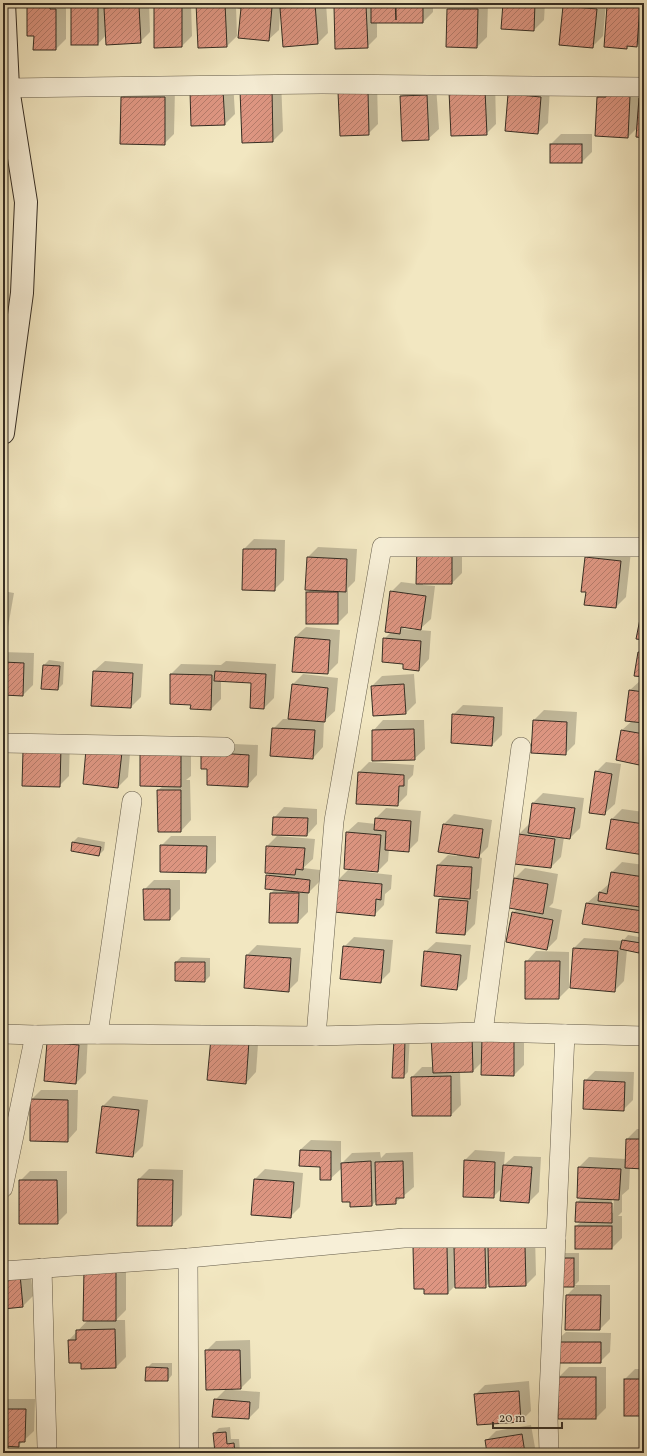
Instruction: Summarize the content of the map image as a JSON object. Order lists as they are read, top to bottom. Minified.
{"scale_bar":"20 m"}
